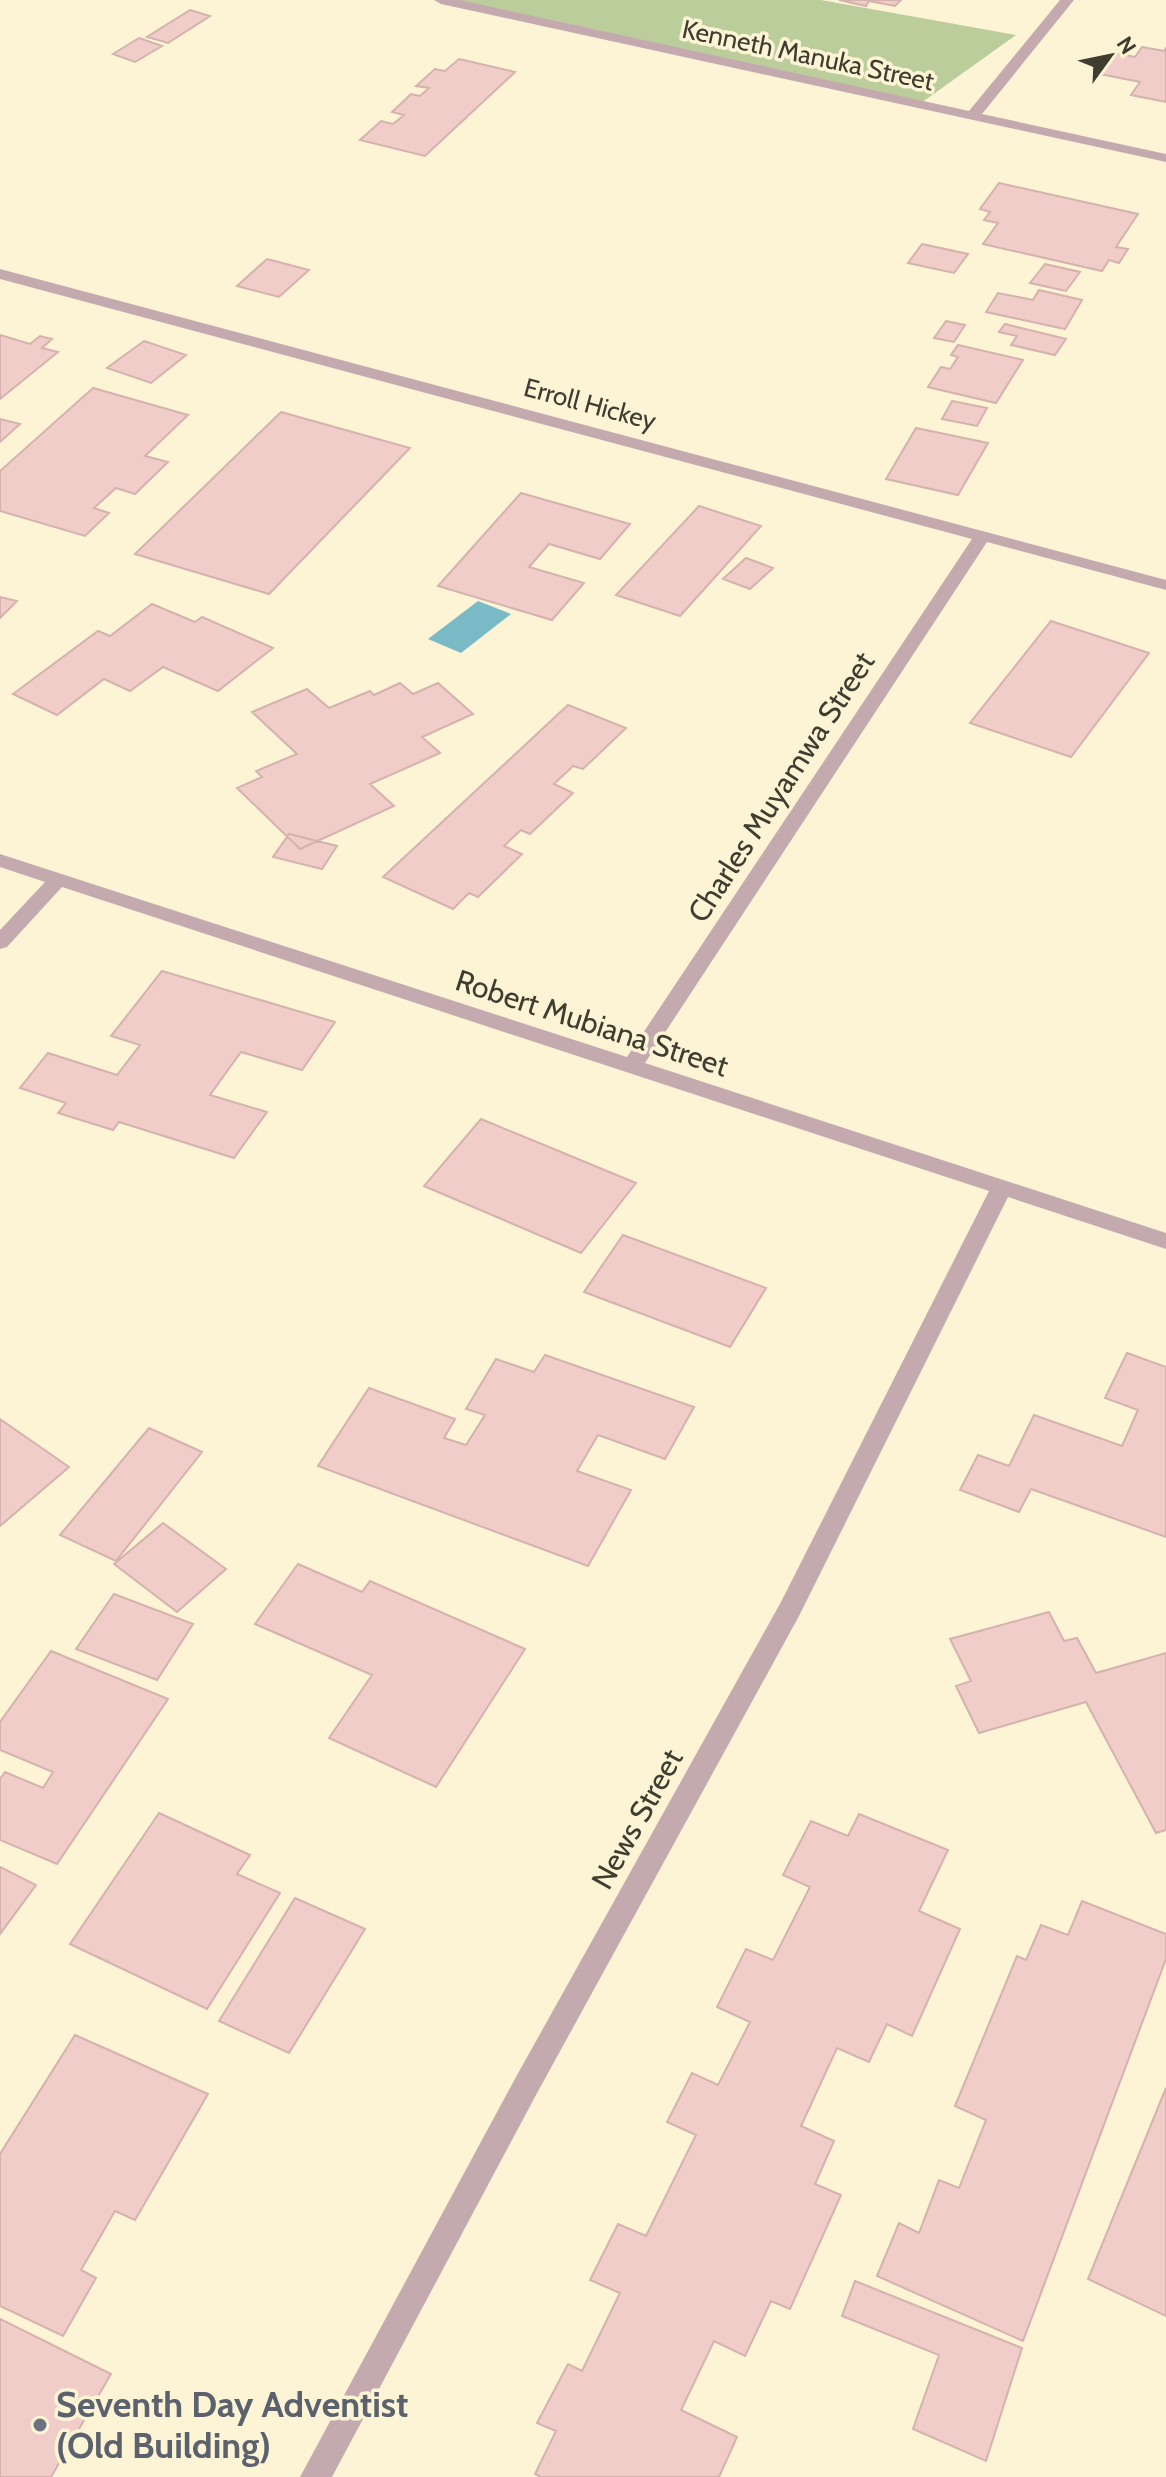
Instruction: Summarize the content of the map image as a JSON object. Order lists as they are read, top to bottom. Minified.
{"streets":{"street":["Kenneth Manuka Street","Erroll Hickey","Charles Muyamwa Street","Robert Mubiana Street","News Street"]},"crossings":[["Erroll Hickey","Charles Muyamwa Street"],["Charles Muyamwa Street","Robert Mubiana Street"],["Robert Mubiana Street","News Street"]],"places":["Seventh Day Adventist (Old Building)"],"north":"top right"}
